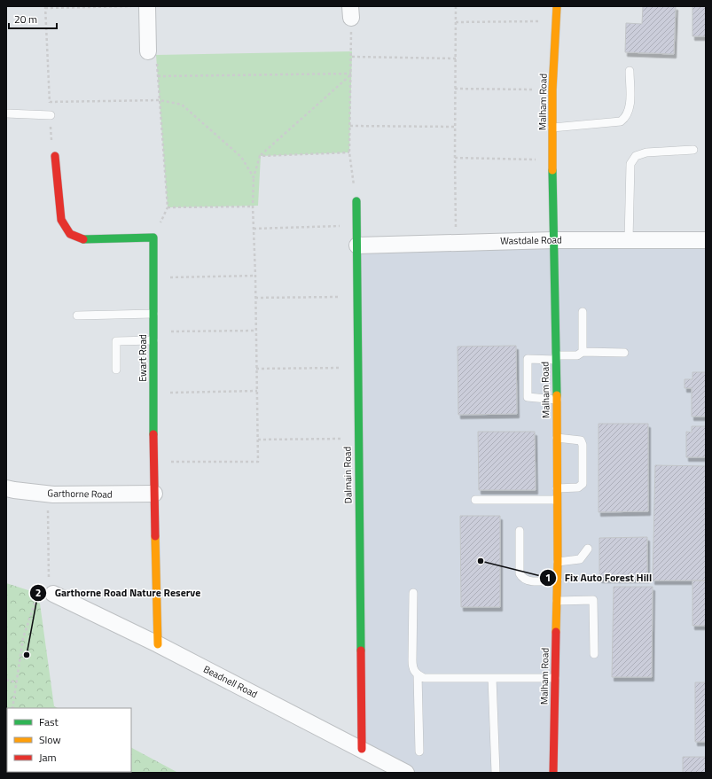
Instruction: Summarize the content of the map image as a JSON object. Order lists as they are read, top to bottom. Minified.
{"streets":{"street":["Malham Road","Wastdale Road","Ewart Road","Dalmain Road","Garthorne Road","Beadnell Road"]},"crossings":[["Malham Road","Wastdale Road"],["Wastdale Road","Dalmain Road"],["Ewart Road","Garthorne Road"],["Ewart Road","Beadnell Road"],["Dalmain Road","Beadnell Road"]],"places":["Fix Auto Forest Hill","Garthorne Road Nature Reserve"],"legend":["Fast","Slow","Jam"],"scale_bar":"20 m"}
